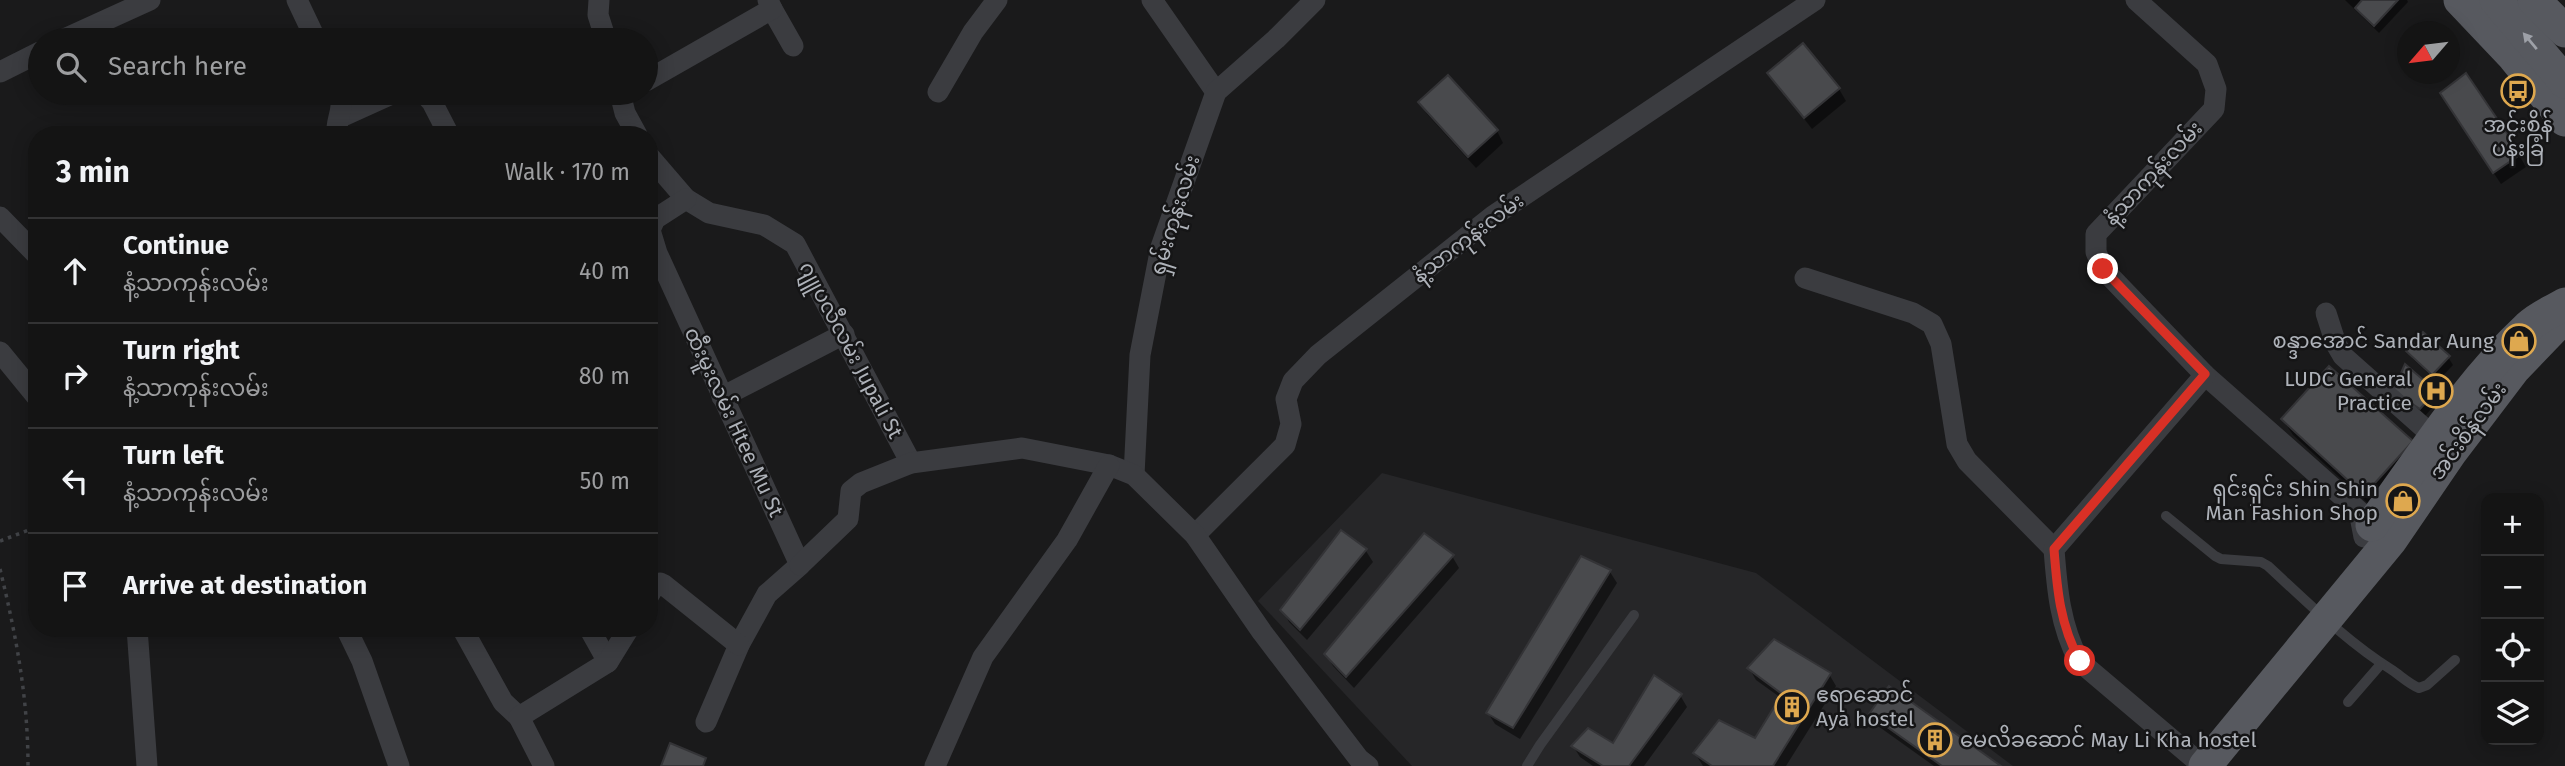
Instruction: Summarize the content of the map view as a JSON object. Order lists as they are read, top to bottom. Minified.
{"streets":{"main road":["အင်းစိန်လမ်း"],"street":["နံ့သာကုန်းလမ်း","ရှမ်းကုန်းလမ်း","ဂျူပလီလမ်း Jupali St","ထီးမူးလမ်း Htee Mu St"]},"crossings":[["ဂျူပလီလမ်း Jupali St","ထီးမူးလမ်း Htee Mu St"]],"places":{"bus stop":["အင်းစိန် ပန်းခြံ"],"shop":["စန္ဒာအောင် Sandar Aung","ရှင်းရှင်း Shin Shin Man Fashion Shop"],"hospital":["LUDC General Practice"],"building":["ဧရာဆောင် Aya hostel","မေလိခဆောင် May Li Kha hostel"]},"north":"bottom left","page":{"search":"Search here","heading":["3 min","Walk · 170 m"],"list":[["Continue","နံ့သာကုန်းလမ်း","40 m"],["Turn right","နံ့သာကုန်းလမ်း","80 m"],["Turn left","နံ့သာကုန်းလမ်း","50 m"],"Arrive at destination"],"map_buttons":["+","−"]}}
